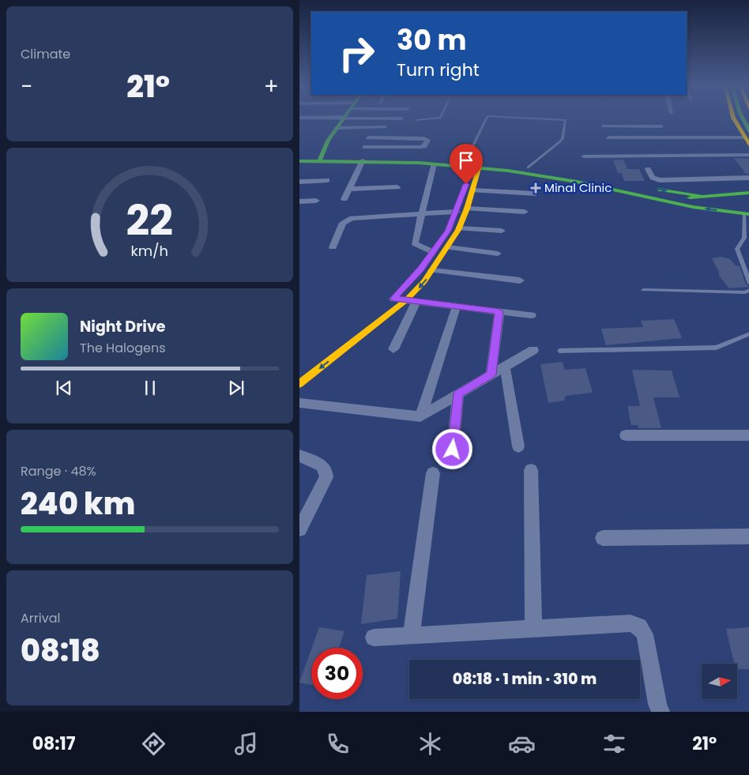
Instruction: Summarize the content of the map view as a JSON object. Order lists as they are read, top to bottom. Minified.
{"places":{"health":["Minal Clinic"]},"north":"right","page":{"tile":["Climate",["Range · 48%","240 km"],["Arrival","08:18"]],"turn":["30 m","Turn right"],"heat":["−","21°","+"],"song":["Night Drive","The Halogens"],"limit":"30","trip":"08:18 · 1 min · 310 m","tabs":["08:17","21°"],"gauge":["22","km/h"]}}
